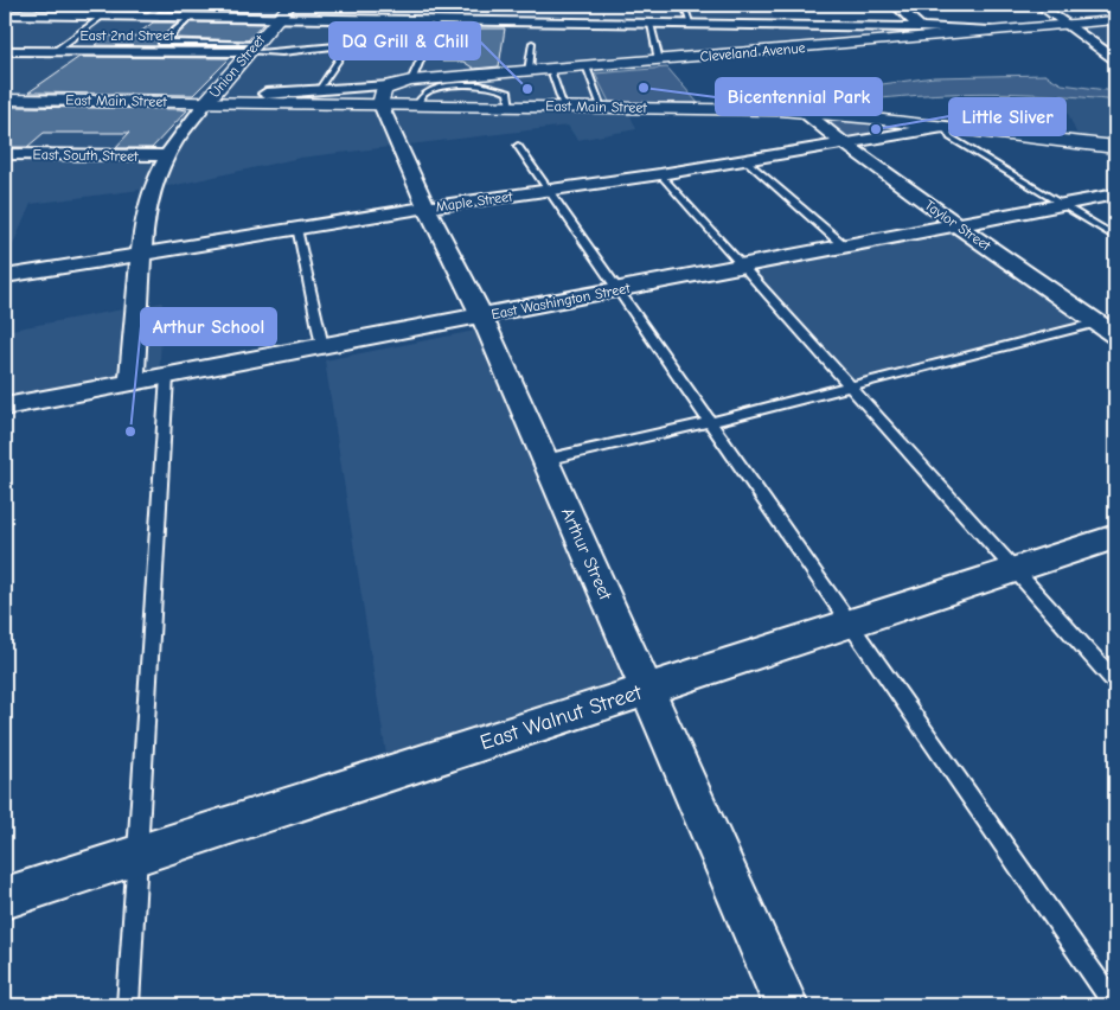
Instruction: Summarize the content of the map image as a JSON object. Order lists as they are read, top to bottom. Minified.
{"streets":{"main road":["Cleveland Avenue","Union Street","East Main Street"],"street":["East 2nd Street","East South Street","Maple Street","Taylor Street","East Washington Street","Arthur Street","East Walnut Street"]},"crossings":[["East 2nd Street","Union Street"],["Cleveland Avenue","East Main Street"],["Cleveland Avenue","Arthur Street"],["Union Street","East Main Street"],["East Main Street","Maple Street"],["East Main Street","Taylor Street"],["East Main Street","Arthur Street"],["Maple Street","Taylor Street"],["Maple Street","Arthur Street"],["Taylor Street","East Washington Street"],["East Washington Street","Arthur Street"],["Arthur Street","East Walnut Street"]],"places":["Bicentennial Park","DQ Grill & Chill","Little Sliver","Arthur School"]}
